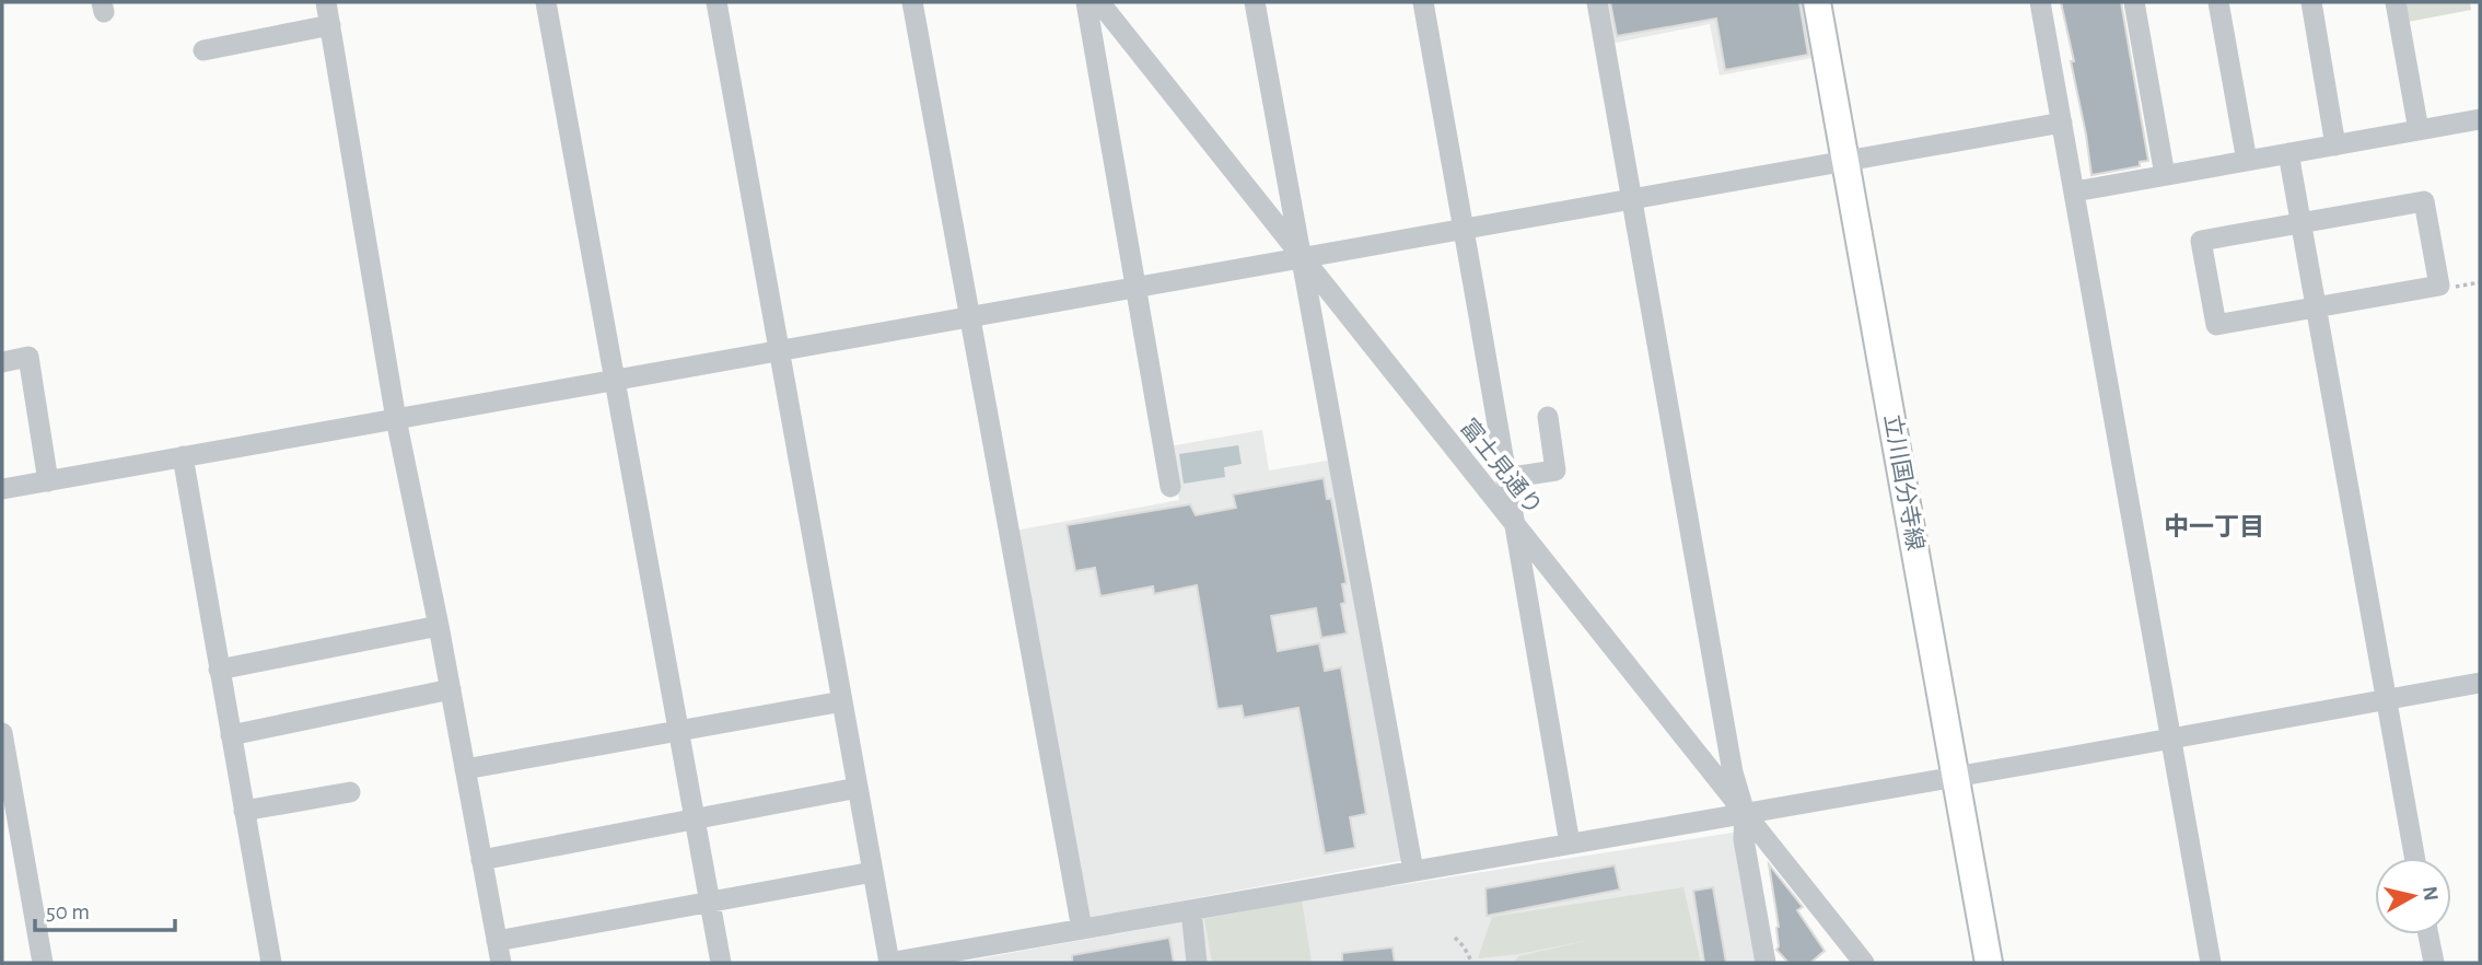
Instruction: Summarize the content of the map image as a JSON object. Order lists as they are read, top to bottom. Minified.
{"streets":{"main road":["立川国分寺線"],"street":["富士見通り"]},"districts":["中一丁目"],"scale_bar":"50 m","north":"right"}
